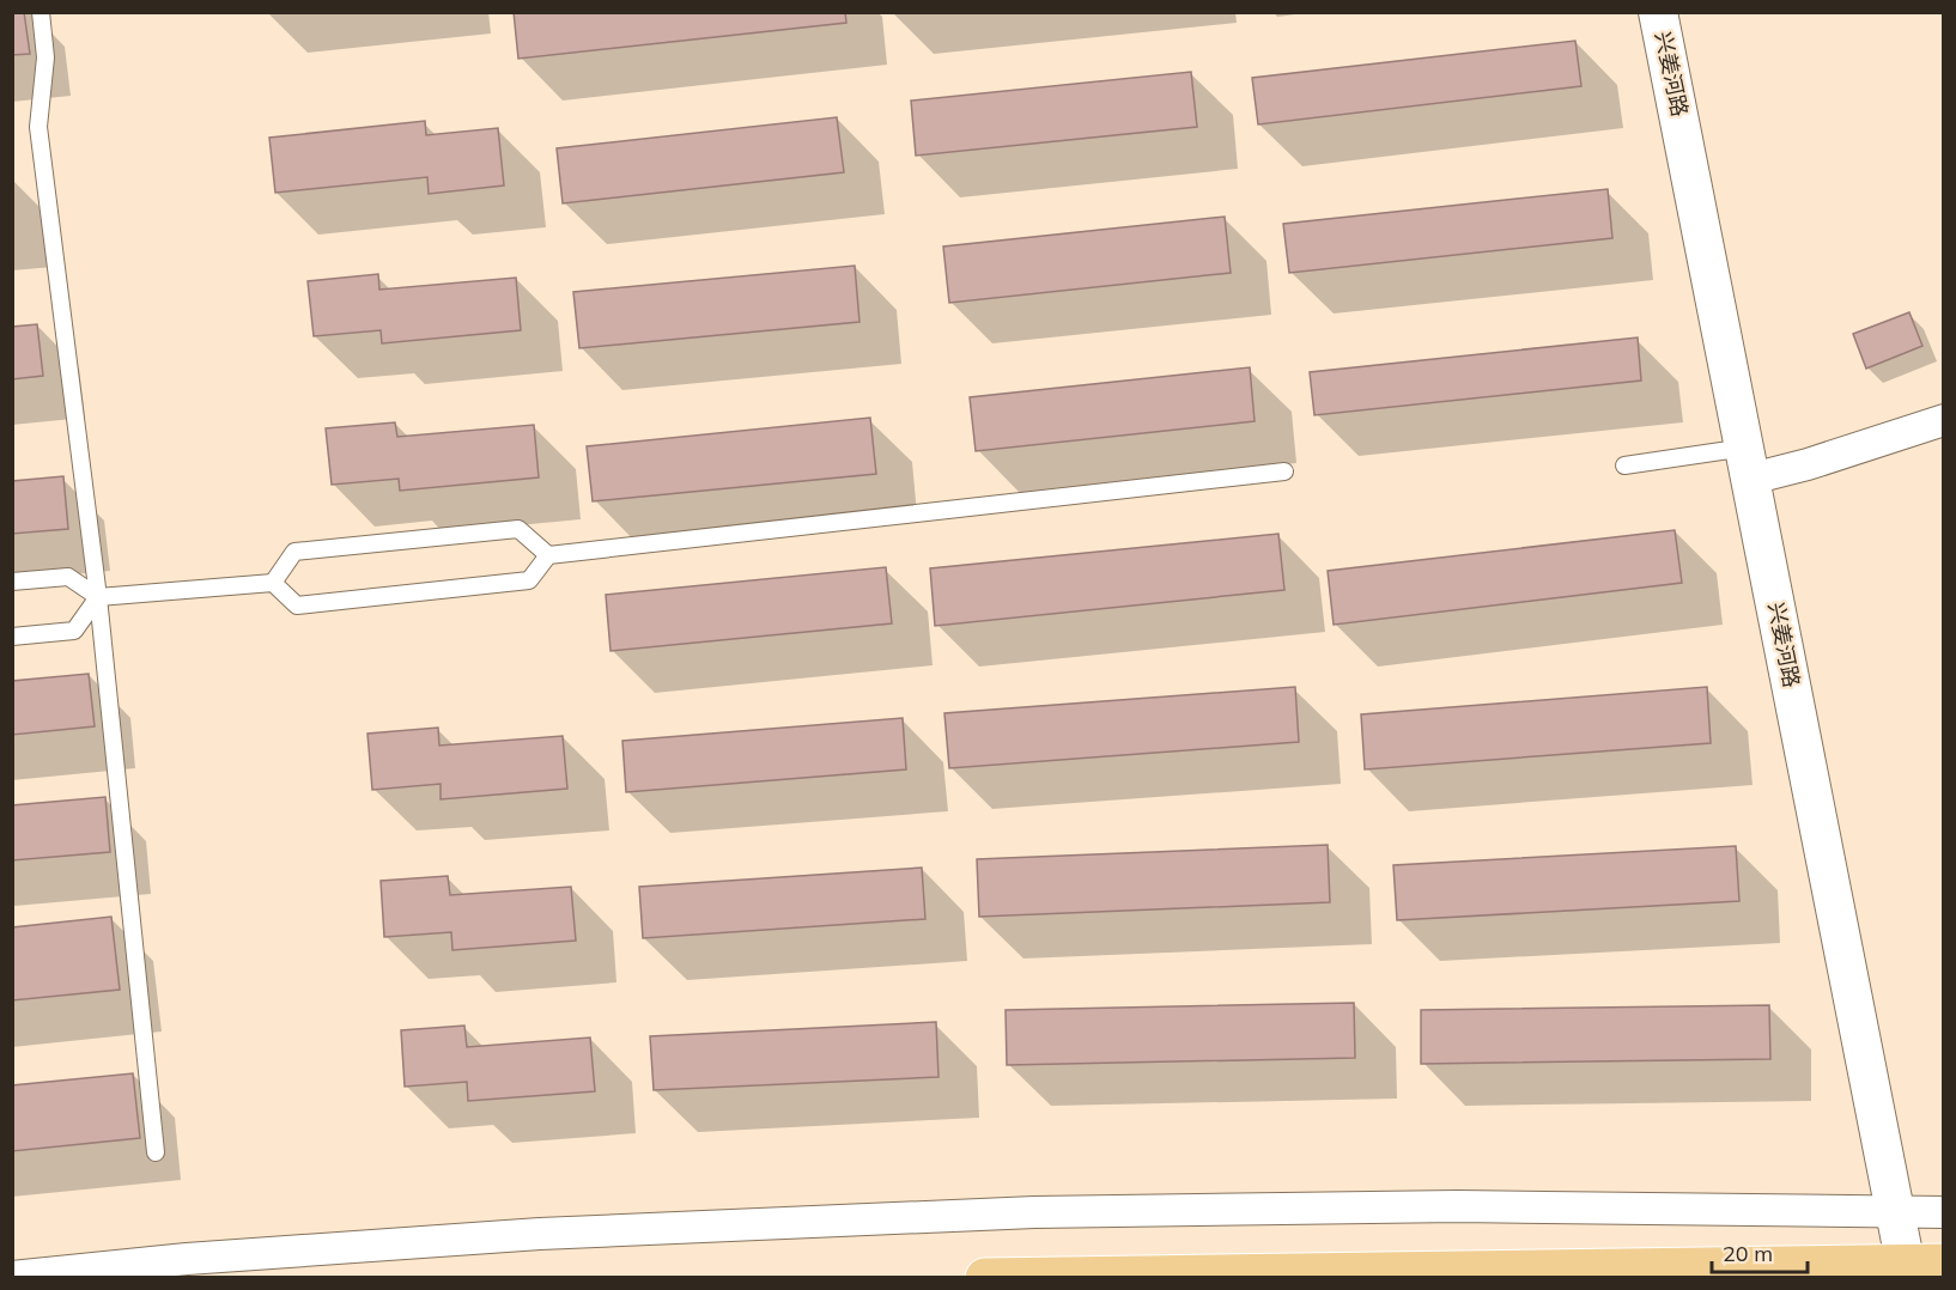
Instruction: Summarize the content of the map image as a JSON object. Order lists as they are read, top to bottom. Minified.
{"streets":{"street":["兴姜河路"]},"scale_bar":"20 m"}
